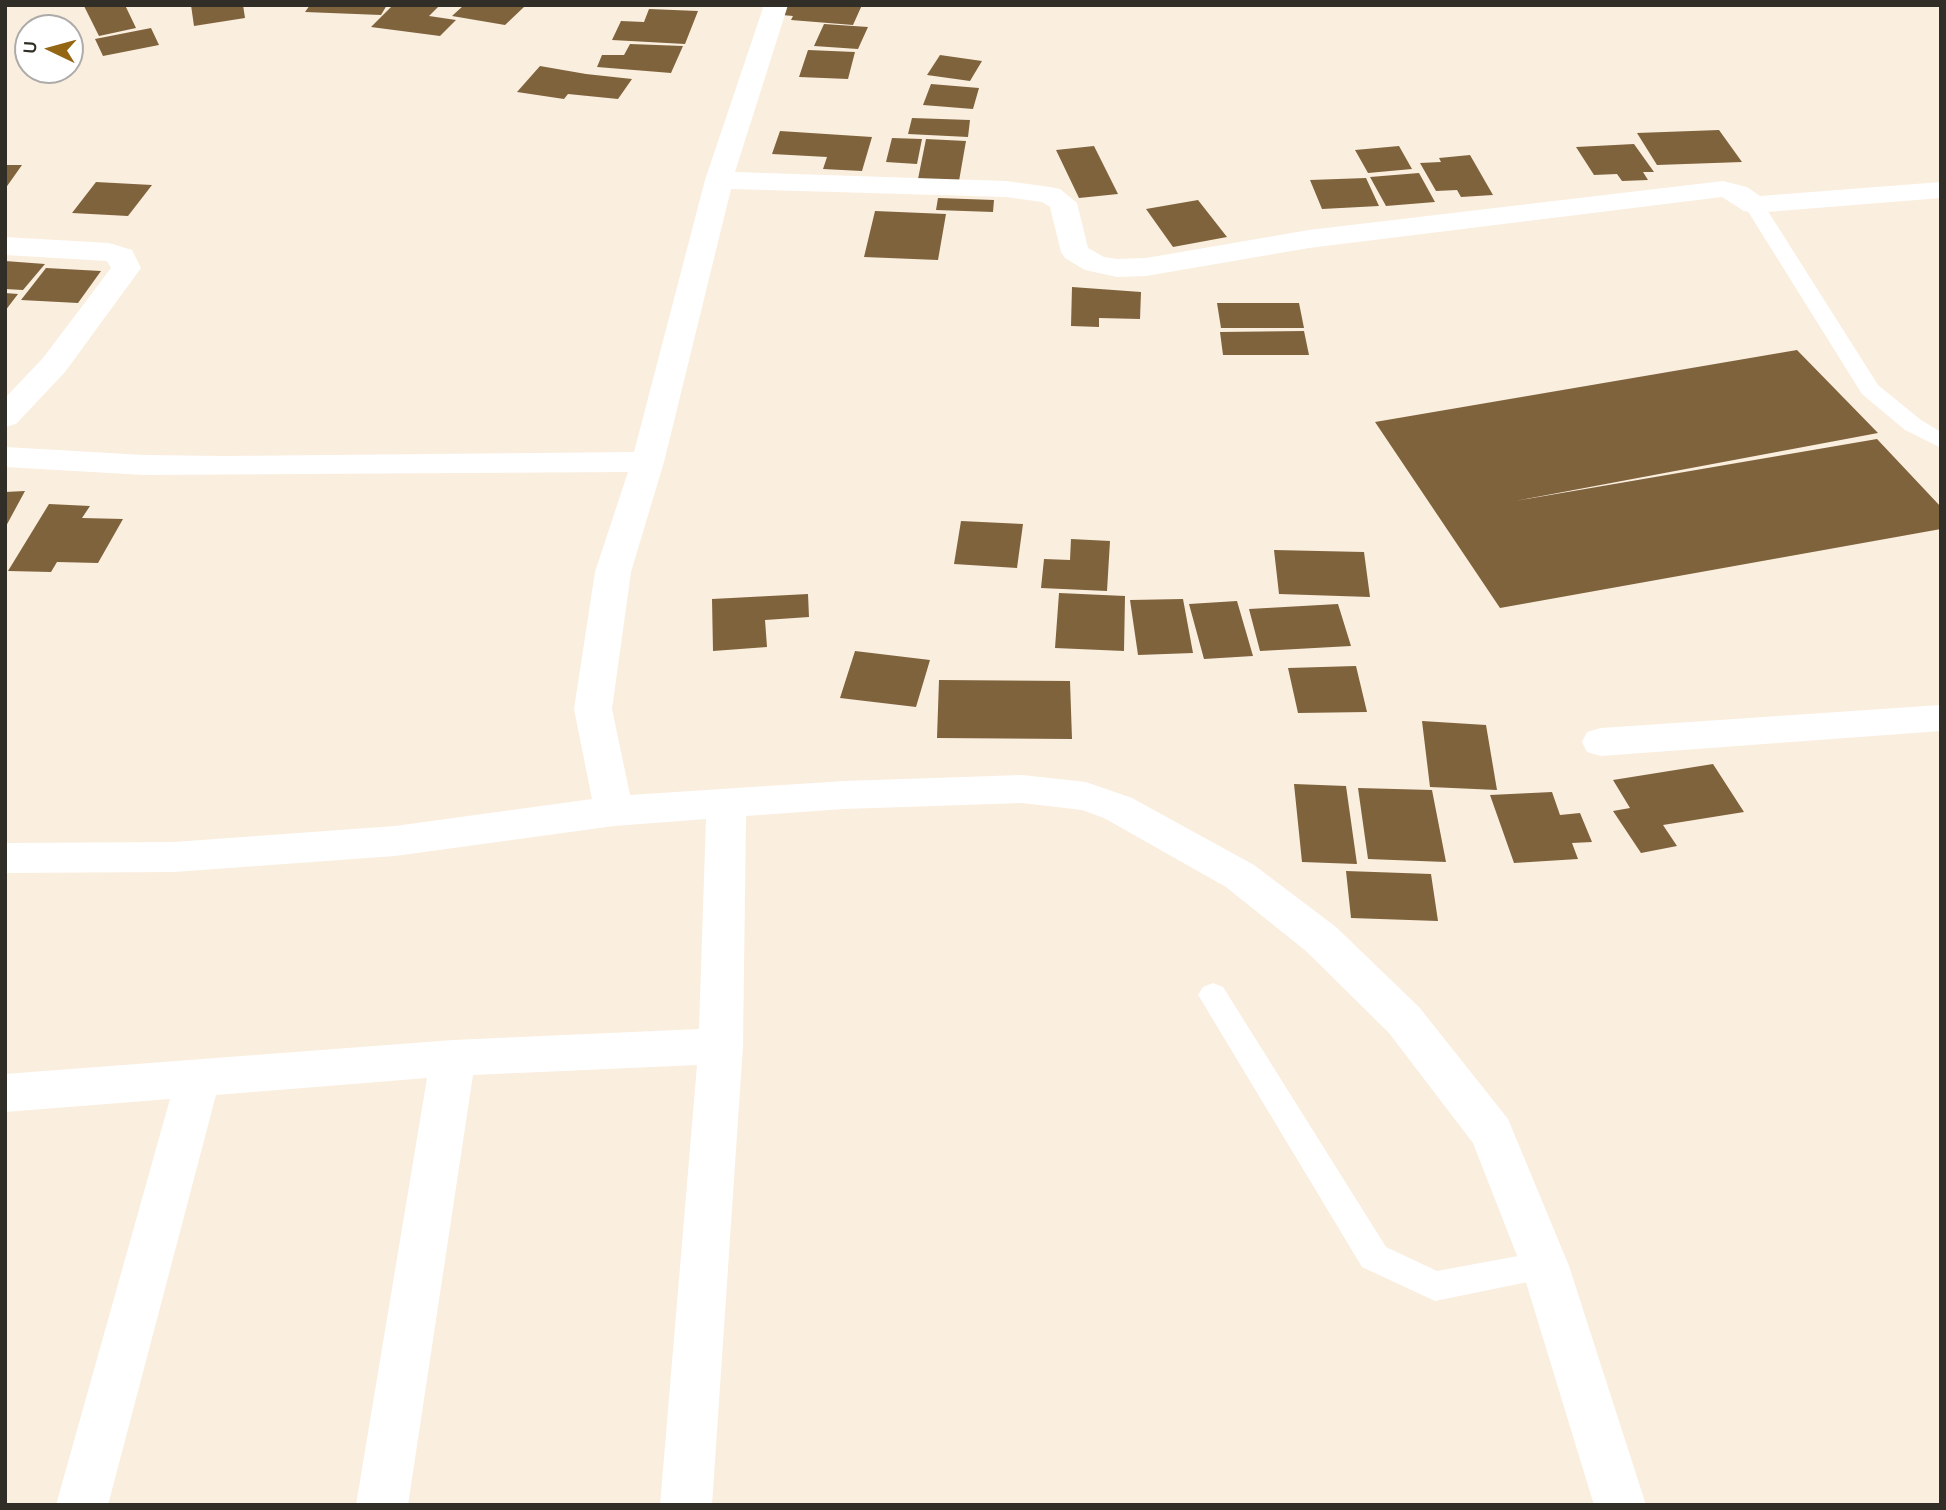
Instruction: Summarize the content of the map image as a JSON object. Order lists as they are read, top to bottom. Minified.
{"north":"left"}
